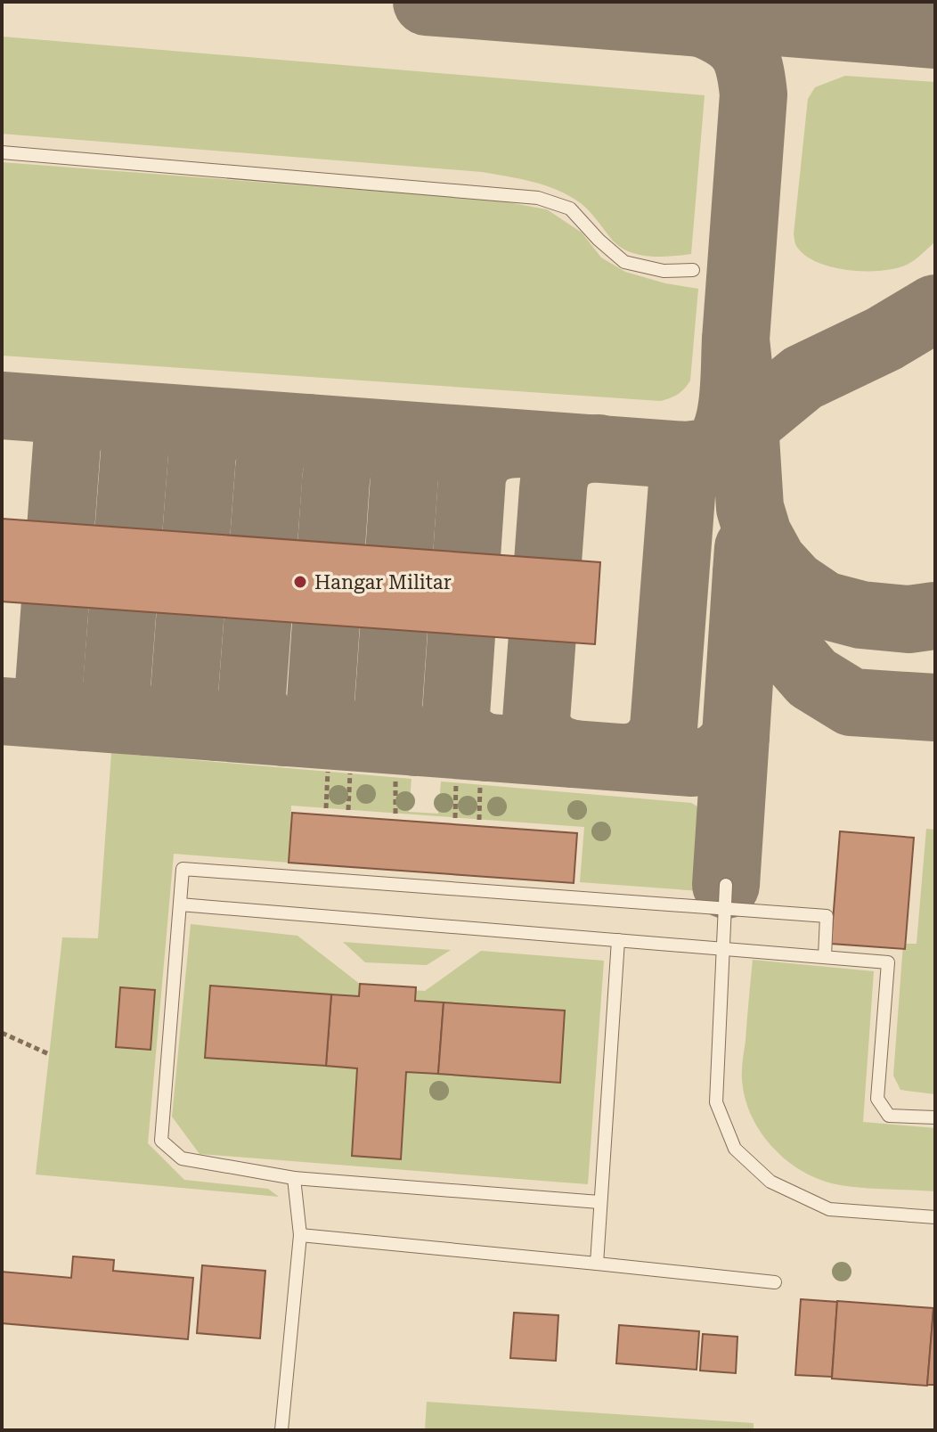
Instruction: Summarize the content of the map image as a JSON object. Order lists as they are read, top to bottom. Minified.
{"places":["Hangar Militar"]}
